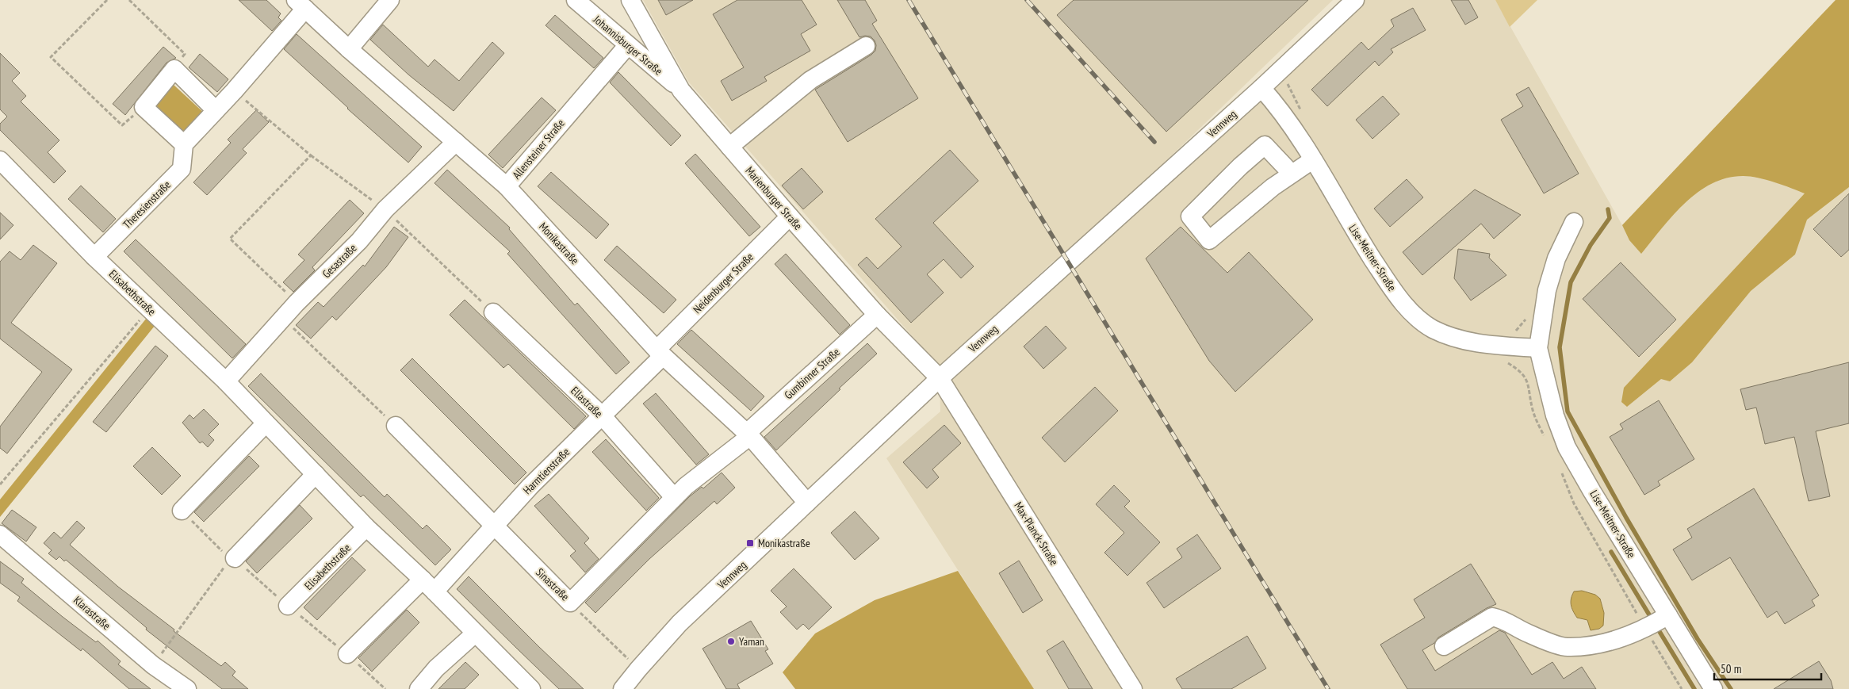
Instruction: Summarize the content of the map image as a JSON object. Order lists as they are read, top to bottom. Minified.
{"streets":{"street":["Johannisburger Straße","Vennweg","Allensteiner Straße","Marienburger Straße","Theresienstraße","Monikastraße","Lise-Meitner-Straße","Gesastraße","Neidenburger Straße","Elisabethstraße","Gumbinner Straße","Ellastraße","Harmtienstraße","Max-Planck-Straße","Sinastraße","Klarastraße"]},"crossings":[["Johannisburger Straße","Allensteiner Straße"],["Johannisburger Straße","Marienburger Straße"],["Vennweg","Marienburger Straße"],["Vennweg","Monikastraße"],["Vennweg","Lise-Meitner-Straße"],["Vennweg","Max-Planck-Straße"],["Allensteiner Straße","Monikastraße"],["Marienburger Straße","Neidenburger Straße"],["Marienburger Straße","Gumbinner Straße"],["Marienburger Straße","Max-Planck-Straße"],["Theresienstraße","Elisabethstraße"],["Monikastraße","Gesastraße"],["Monikastraße","Neidenburger Straße"],["Monikastraße","Gumbinner Straße"],["Monikastraße","Harmtienstraße"],["Monikastraße","Sinastraße"],["Gesastraße","Elisabethstraße"],["Neidenburger Straße","Harmtienstraße"],["Elisabethstraße","Harmtienstraße"],["Gumbinner Straße","Sinastraße"],["Ellastraße","Harmtienstraße"],["Ellastraße","Sinastraße"],["Harmtienstraße","Sinastraße"]],"places":{"transit":["Monikastraße"],"other":["Yaman"]},"scale_bar":"50 m"}
